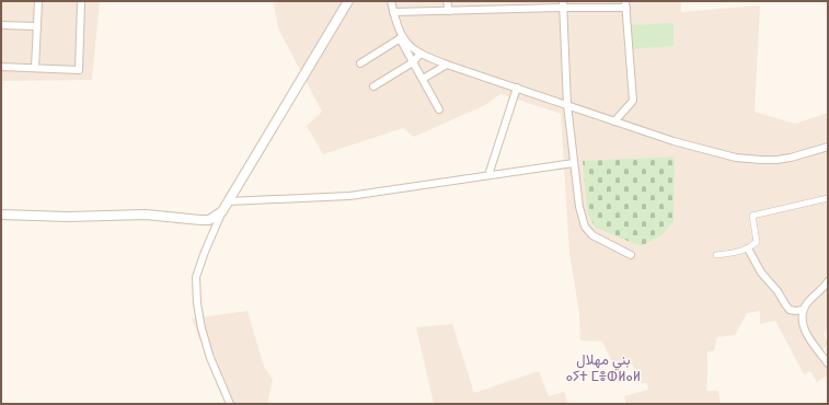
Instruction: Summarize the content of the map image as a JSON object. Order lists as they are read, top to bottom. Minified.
{"districts":["بني مهلال ⴰⵢⵜ ⵎⴻⵀⵍⴰⵍ"]}
